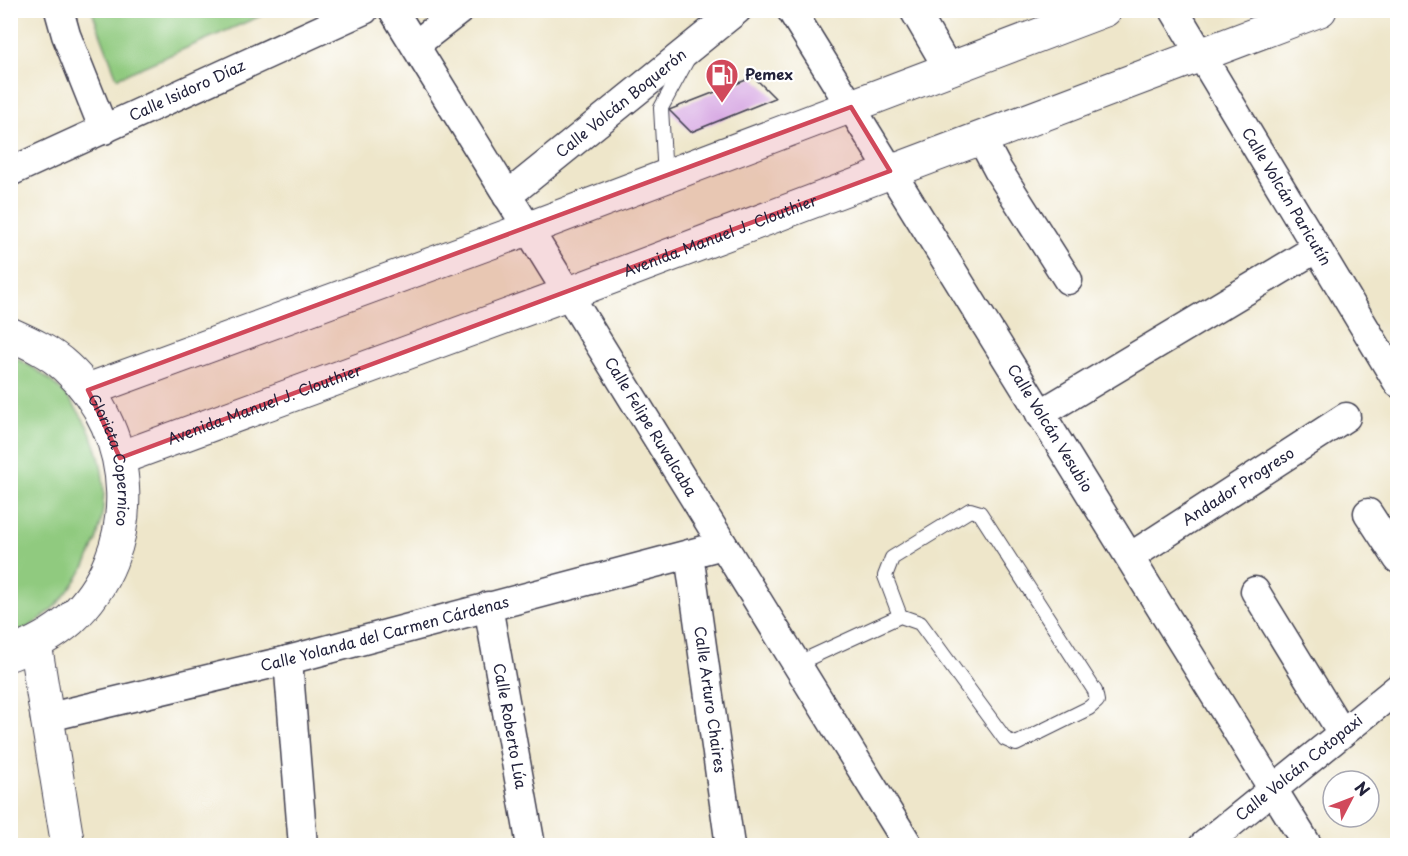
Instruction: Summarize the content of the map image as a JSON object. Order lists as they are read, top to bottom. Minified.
{"streets":{"main road":["Avenida Manuel J. Clouthier","Glorieta Copernico"],"street":["Calle Isidoro Díaz","Calle Volcán Boquerón","Calle Volcán Paricutín","Calle Felipe Ruvalcaba","Calle Volcán Vesubio","Andador Progreso","Calle Yolanda del Carmen Cárdenas","Calle Arturo Chaires","Calle Roberto Lúa","Calle Volcán Cotopaxi"]},"crossings":[["Calle Volcán Boquerón","Calle Felipe Ruvalcaba"],["Calle Volcán Paricutín","Avenida Manuel J. Clouthier"],["Avenida Manuel J. Clouthier","Calle Felipe Ruvalcaba"],["Avenida Manuel J. Clouthier","Calle Volcán Vesubio"],["Avenida Manuel J. Clouthier","Glorieta Copernico"],["Calle Felipe Ruvalcaba","Calle Yolanda del Carmen Cárdenas"],["Calle Volcán Vesubio","Andador Progreso"],["Calle Volcán Vesubio","Calle Volcán Cotopaxi"],["Calle Yolanda del Carmen Cárdenas","Calle Arturo Chaires"],["Calle Yolanda del Carmen Cárdenas","Calle Roberto Lúa"]],"places":{"fuel station":["Pemex"]},"north":"top right"}
